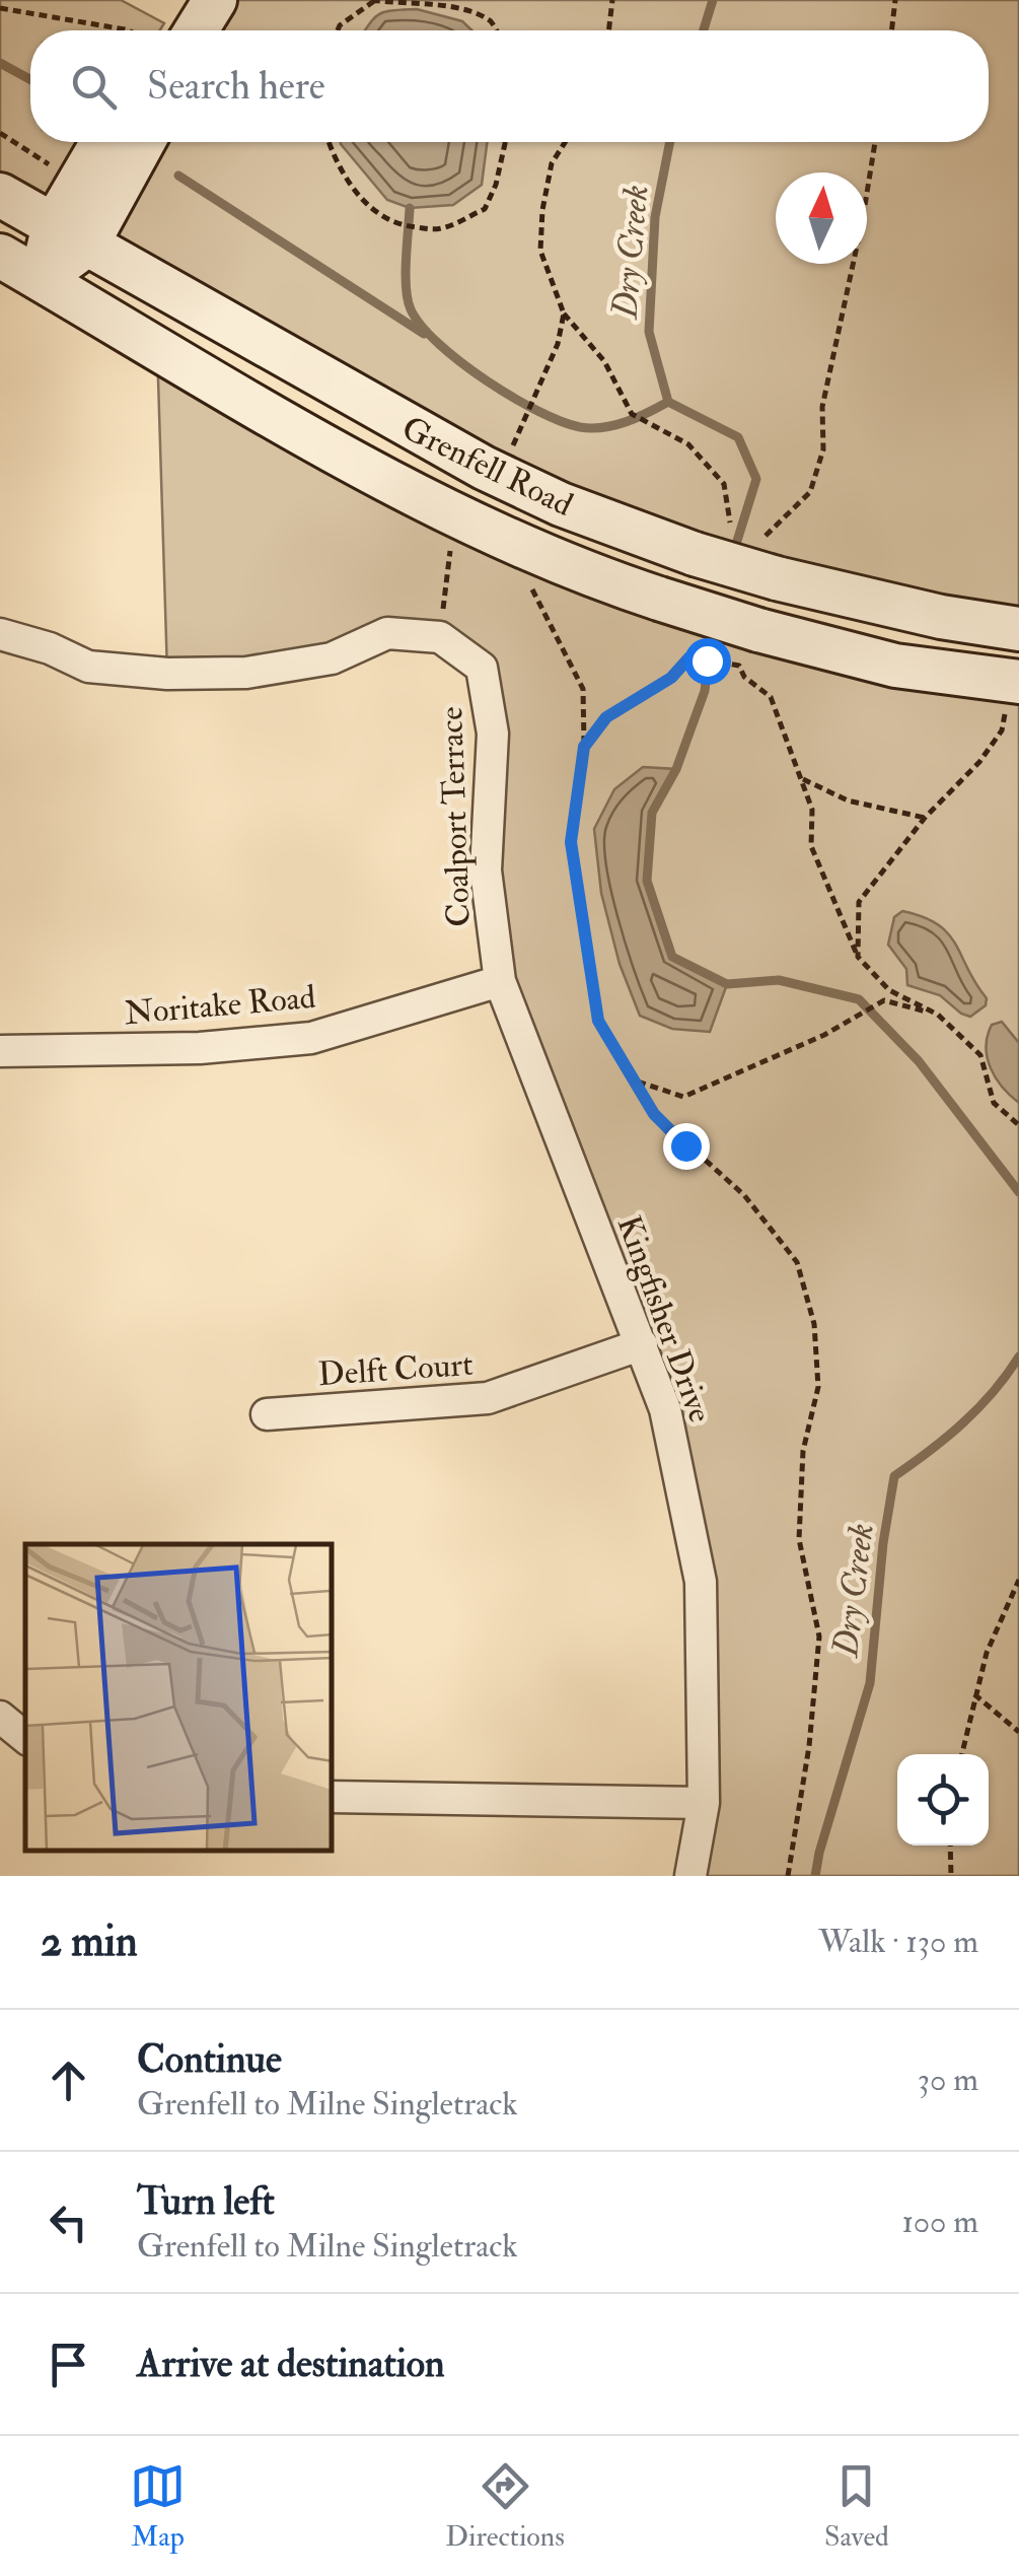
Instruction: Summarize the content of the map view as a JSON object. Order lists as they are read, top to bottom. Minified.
{"streets":{"main road":["Grenfell Road"],"street":["Coalport Terrace","Noritake Road","Kingfisher Drive","Delft Court"]},"crossings":[["Coalport Terrace","Noritake Road"],["Coalport Terrace","Kingfisher Drive"],["Noritake Road","Kingfisher Drive"],["Kingfisher Drive","Delft Court"]],"water":["Dry Creek"],"north":"top","page":{"search":"Search here","heading":["2 min","Walk · 130 m"],"list":[["Continue","Grenfell to Milne Singletrack","30 m"],["Turn left","Grenfell to Milne Singletrack","100 m"],"Arrive at destination"],"nav":["Map","Directions","Saved"]}}
